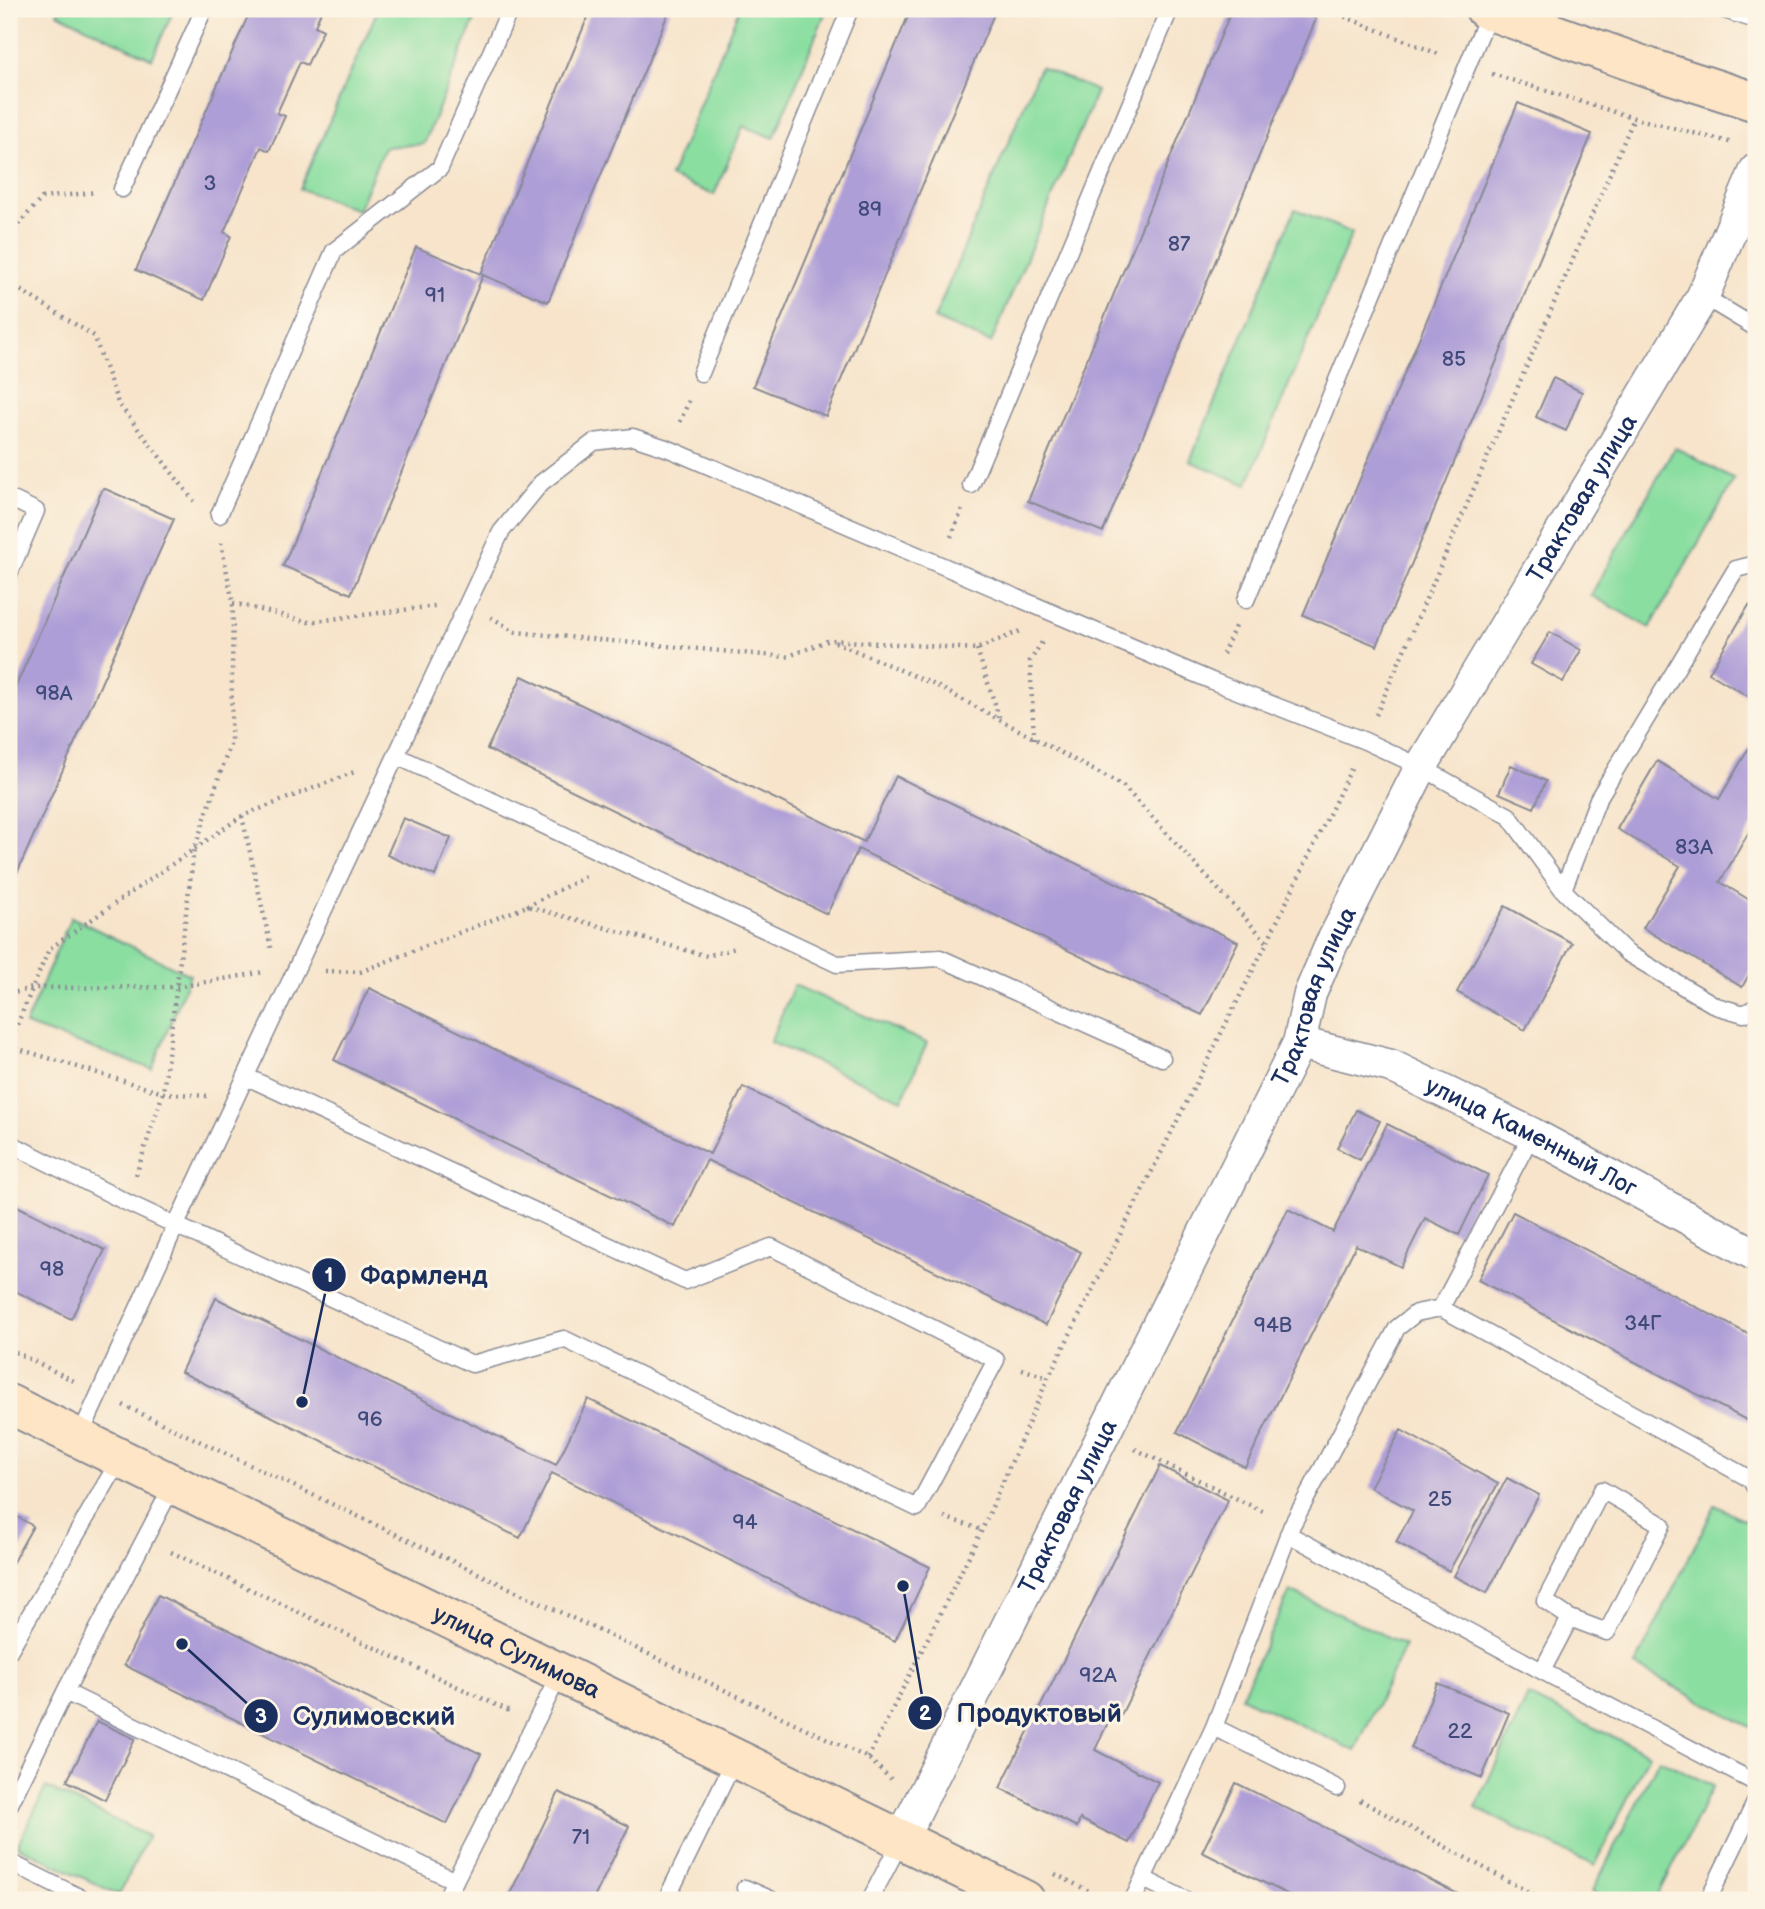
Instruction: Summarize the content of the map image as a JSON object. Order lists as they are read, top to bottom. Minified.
{"streets":{"street":["Трактовая улица","улица Каменный Лог","улица Сулимова"]},"crossings":[["Трактовая улица","улица Каменный Лог"],["Трактовая улица","улица Сулимова"]],"places":["Фармленд","Продуктовый","Сулимовский"],"house_numbers":["3","89","87","91","85","98А","83А","98","34Г","94В","96","25","94","92А","22","71"]}
